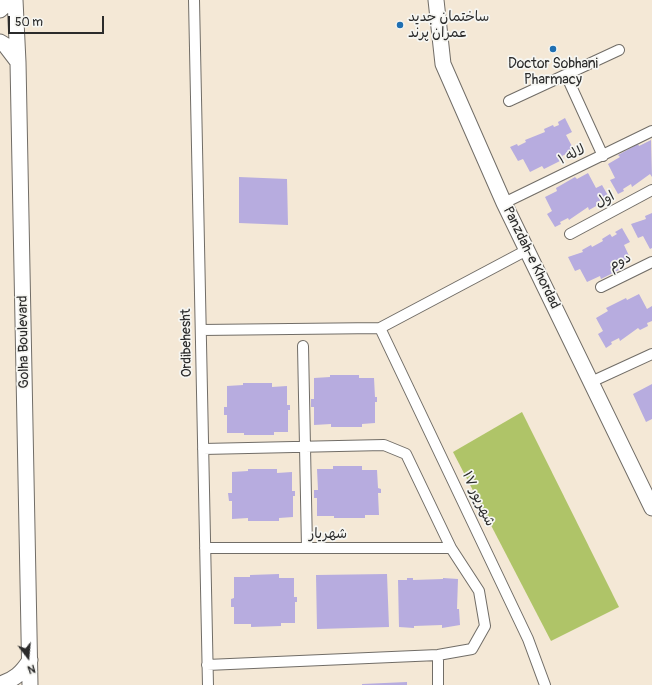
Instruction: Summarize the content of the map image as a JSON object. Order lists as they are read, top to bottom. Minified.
{"streets":{"street":["لاله ۱","اول","Panzdah-e Khordad","دوم","Golha Boulevard","Ordibehesht","۱۷ شهریور","شهریار"]},"crossings":[["لاله ۱","Panzdah-e Khordad"],["Ordibehesht","شهریار"]],"places":["ساختمان جدید عمران پرند","Doctor Sobhani Pharmacy"],"scale_bar":"50 m","north":"bottom"}
